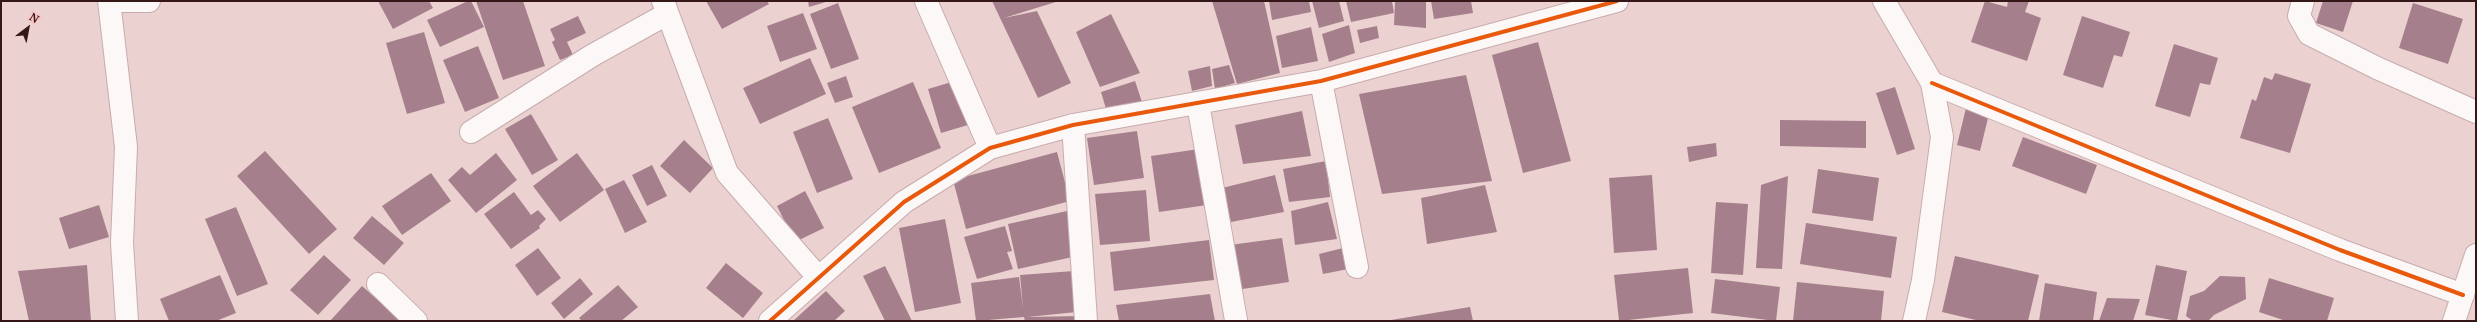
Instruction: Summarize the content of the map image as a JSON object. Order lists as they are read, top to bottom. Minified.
{"north":"top right"}
